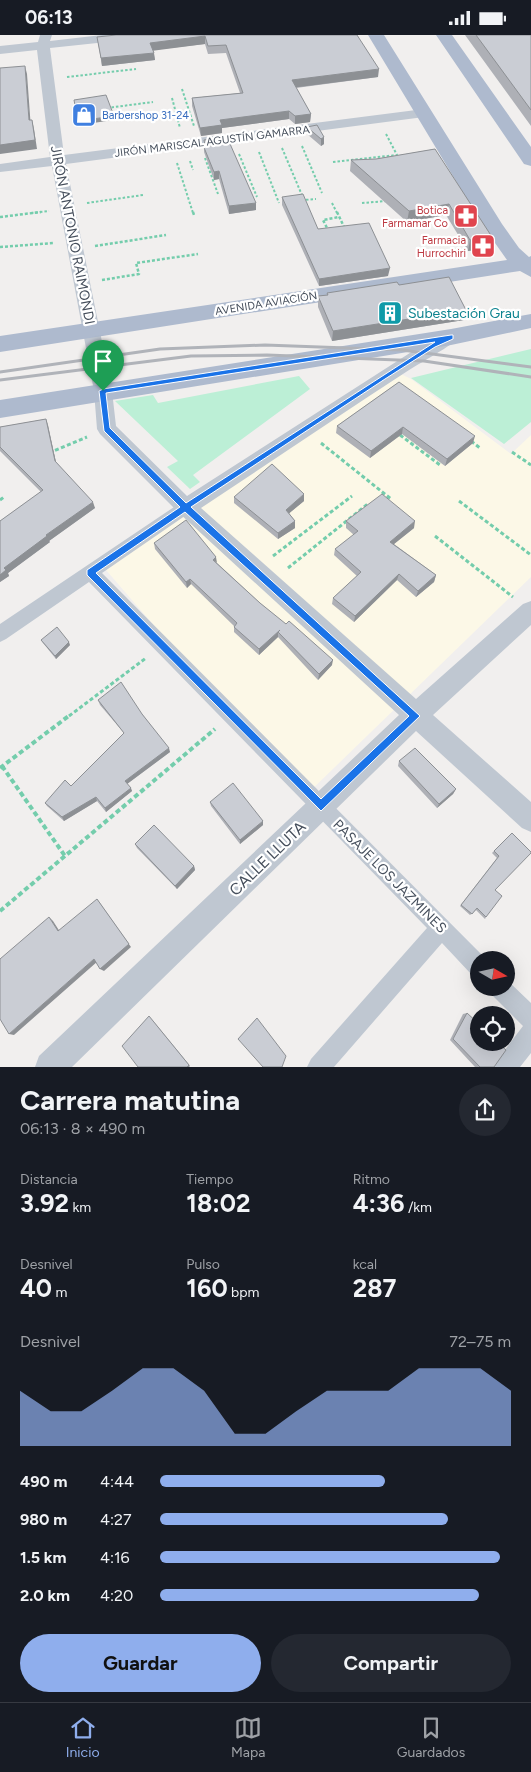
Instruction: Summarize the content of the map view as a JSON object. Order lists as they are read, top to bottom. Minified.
{"streets":{"main road":["AVENIDA AVIACIÓN"],"street":["JIRÓN MARISCAL AGUSTÍN GAMARRA","JIRÓN ANTONIO RAIMONDI","CALLE LLUTA","PASAJE LOS JAZMINES"]},"crossings":[["JIRÓN MARISCAL AGUSTÍN GAMARRA","JIRÓN ANTONIO RAIMONDI"],["JIRÓN ANTONIO RAIMONDI","AVENIDA AVIACIÓN"],["CALLE LLUTA","PASAJE LOS JAZMINES"]],"places":{"shop":["Barbershop 31-24"],"pharmacy":["Botica Farmamar Co","Farmacia Hurrochiri"],"building":["Subestación Grau"]},"north":"right","page":{"status":"06:13","heading":["Carrera matutina","06:13 · 8 × 490 m"],"stats":[["Distancia","3.92 km"],["Tiempo","18:02"],["Ritmo","4:36 /km"],["Desnivel","40 m"],["Pulso","160 bpm"],["kcal","287"]],"chart":["Desnivel","72–75 m"],"list":[{"name":"490 m","note":"4:44"},{"name":"980 m","note":"4:27"},{"name":"1.5 km","note":"4:16"},{"name":"2.0 km","note":"4:20"}],"buttons":["Guardar","Compartir"],"tabs":["Inicio","Mapa","Guardados"]}}
